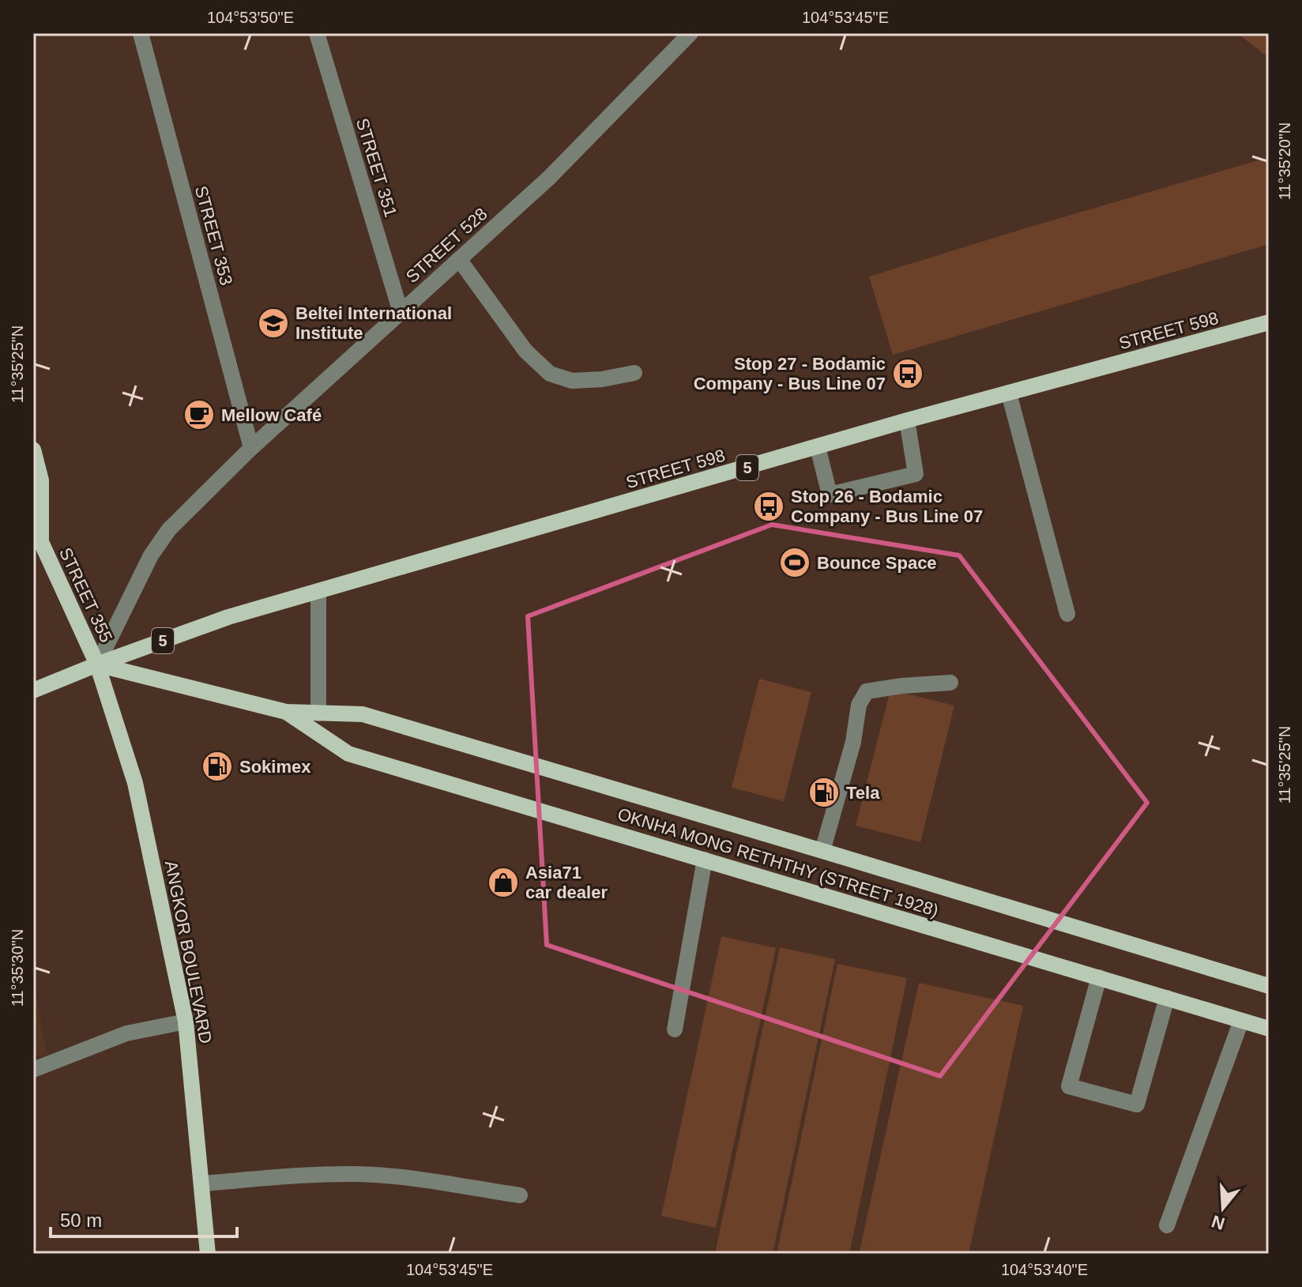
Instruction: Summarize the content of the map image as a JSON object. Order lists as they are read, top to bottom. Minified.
{"streets":{"main road":["STREET 598","5","STREET 355","OKNHA MONG RETHTHY (STREET 1928)","ANGKOR BOULEVARD"],"street":["STREET 351","STREET 353","STREET 528"]},"crossings":[["STREET 351","STREET 528"],["STREET 353","STREET 528"],["STREET 528","STREET 598"],["STREET 528","STREET 355"],["STREET 528","OKNHA MONG RETHTHY (STREET 1928)"],["STREET 528","ANGKOR BOULEVARD"],["STREET 598","STREET 355"],["STREET 598","OKNHA MONG RETHTHY (STREET 1928)"],["STREET 598","ANGKOR BOULEVARD"],["STREET 355","OKNHA MONG RETHTHY (STREET 1928)"],["STREET 355","ANGKOR BOULEVARD"],["OKNHA MONG RETHTHY (STREET 1928)","ANGKOR BOULEVARD"]],"places":{"school or university":["Beltei International Institute"],"bus stop":["Stop 27 - Bodamic Company - Bus Line 07","Stop 26 - Bodamic Company - Bus Line 07"],"cafe":["Mellow Café"],"sports":["Bounce Space"],"fuel station":["Sokimex","Tela"],"shop":["Asia71 car dealer"]},"scale_bar":"50 m","north":"bottom","coordinates":["104°53'50\"E","104°53'45\"E","11°35'20\"N","11°35'25\"N","11°35'30\"N","104°53'40\"E"]}
